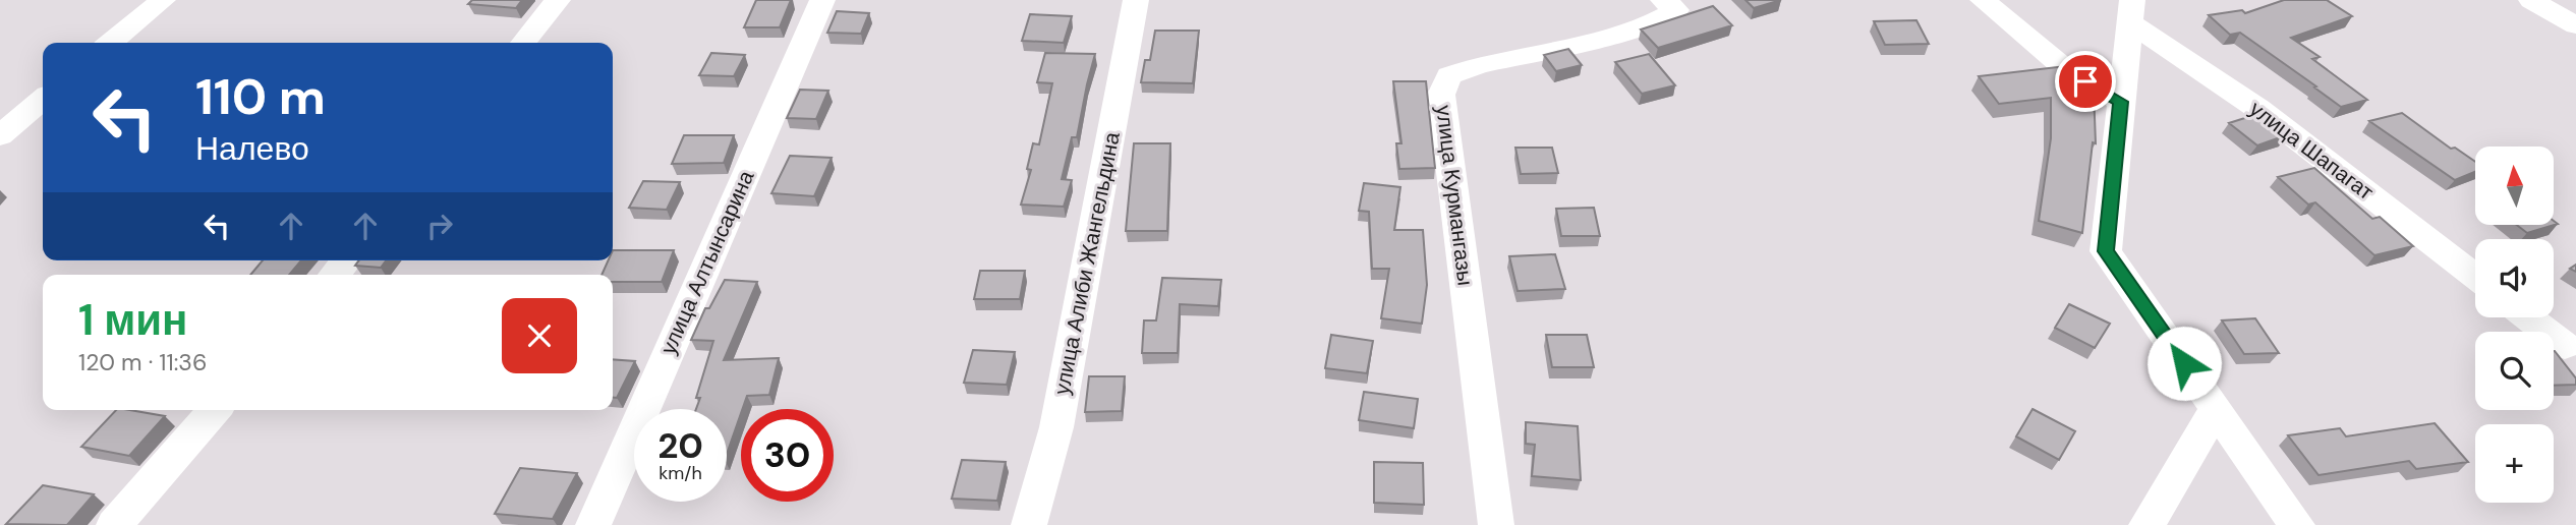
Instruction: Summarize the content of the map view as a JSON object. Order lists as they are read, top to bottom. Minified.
{"streets":{"street":["улица Шапагат","улица Курмангазы","улица Алтынсарина","улица Алиби Жангельдина"]},"north":"top","page":{"turn":["110 m","Налево"],"map_buttons":"+","heading":["1 мин","120 m · 11:36"],"speed":"20 km/h","limit":"30"}}
